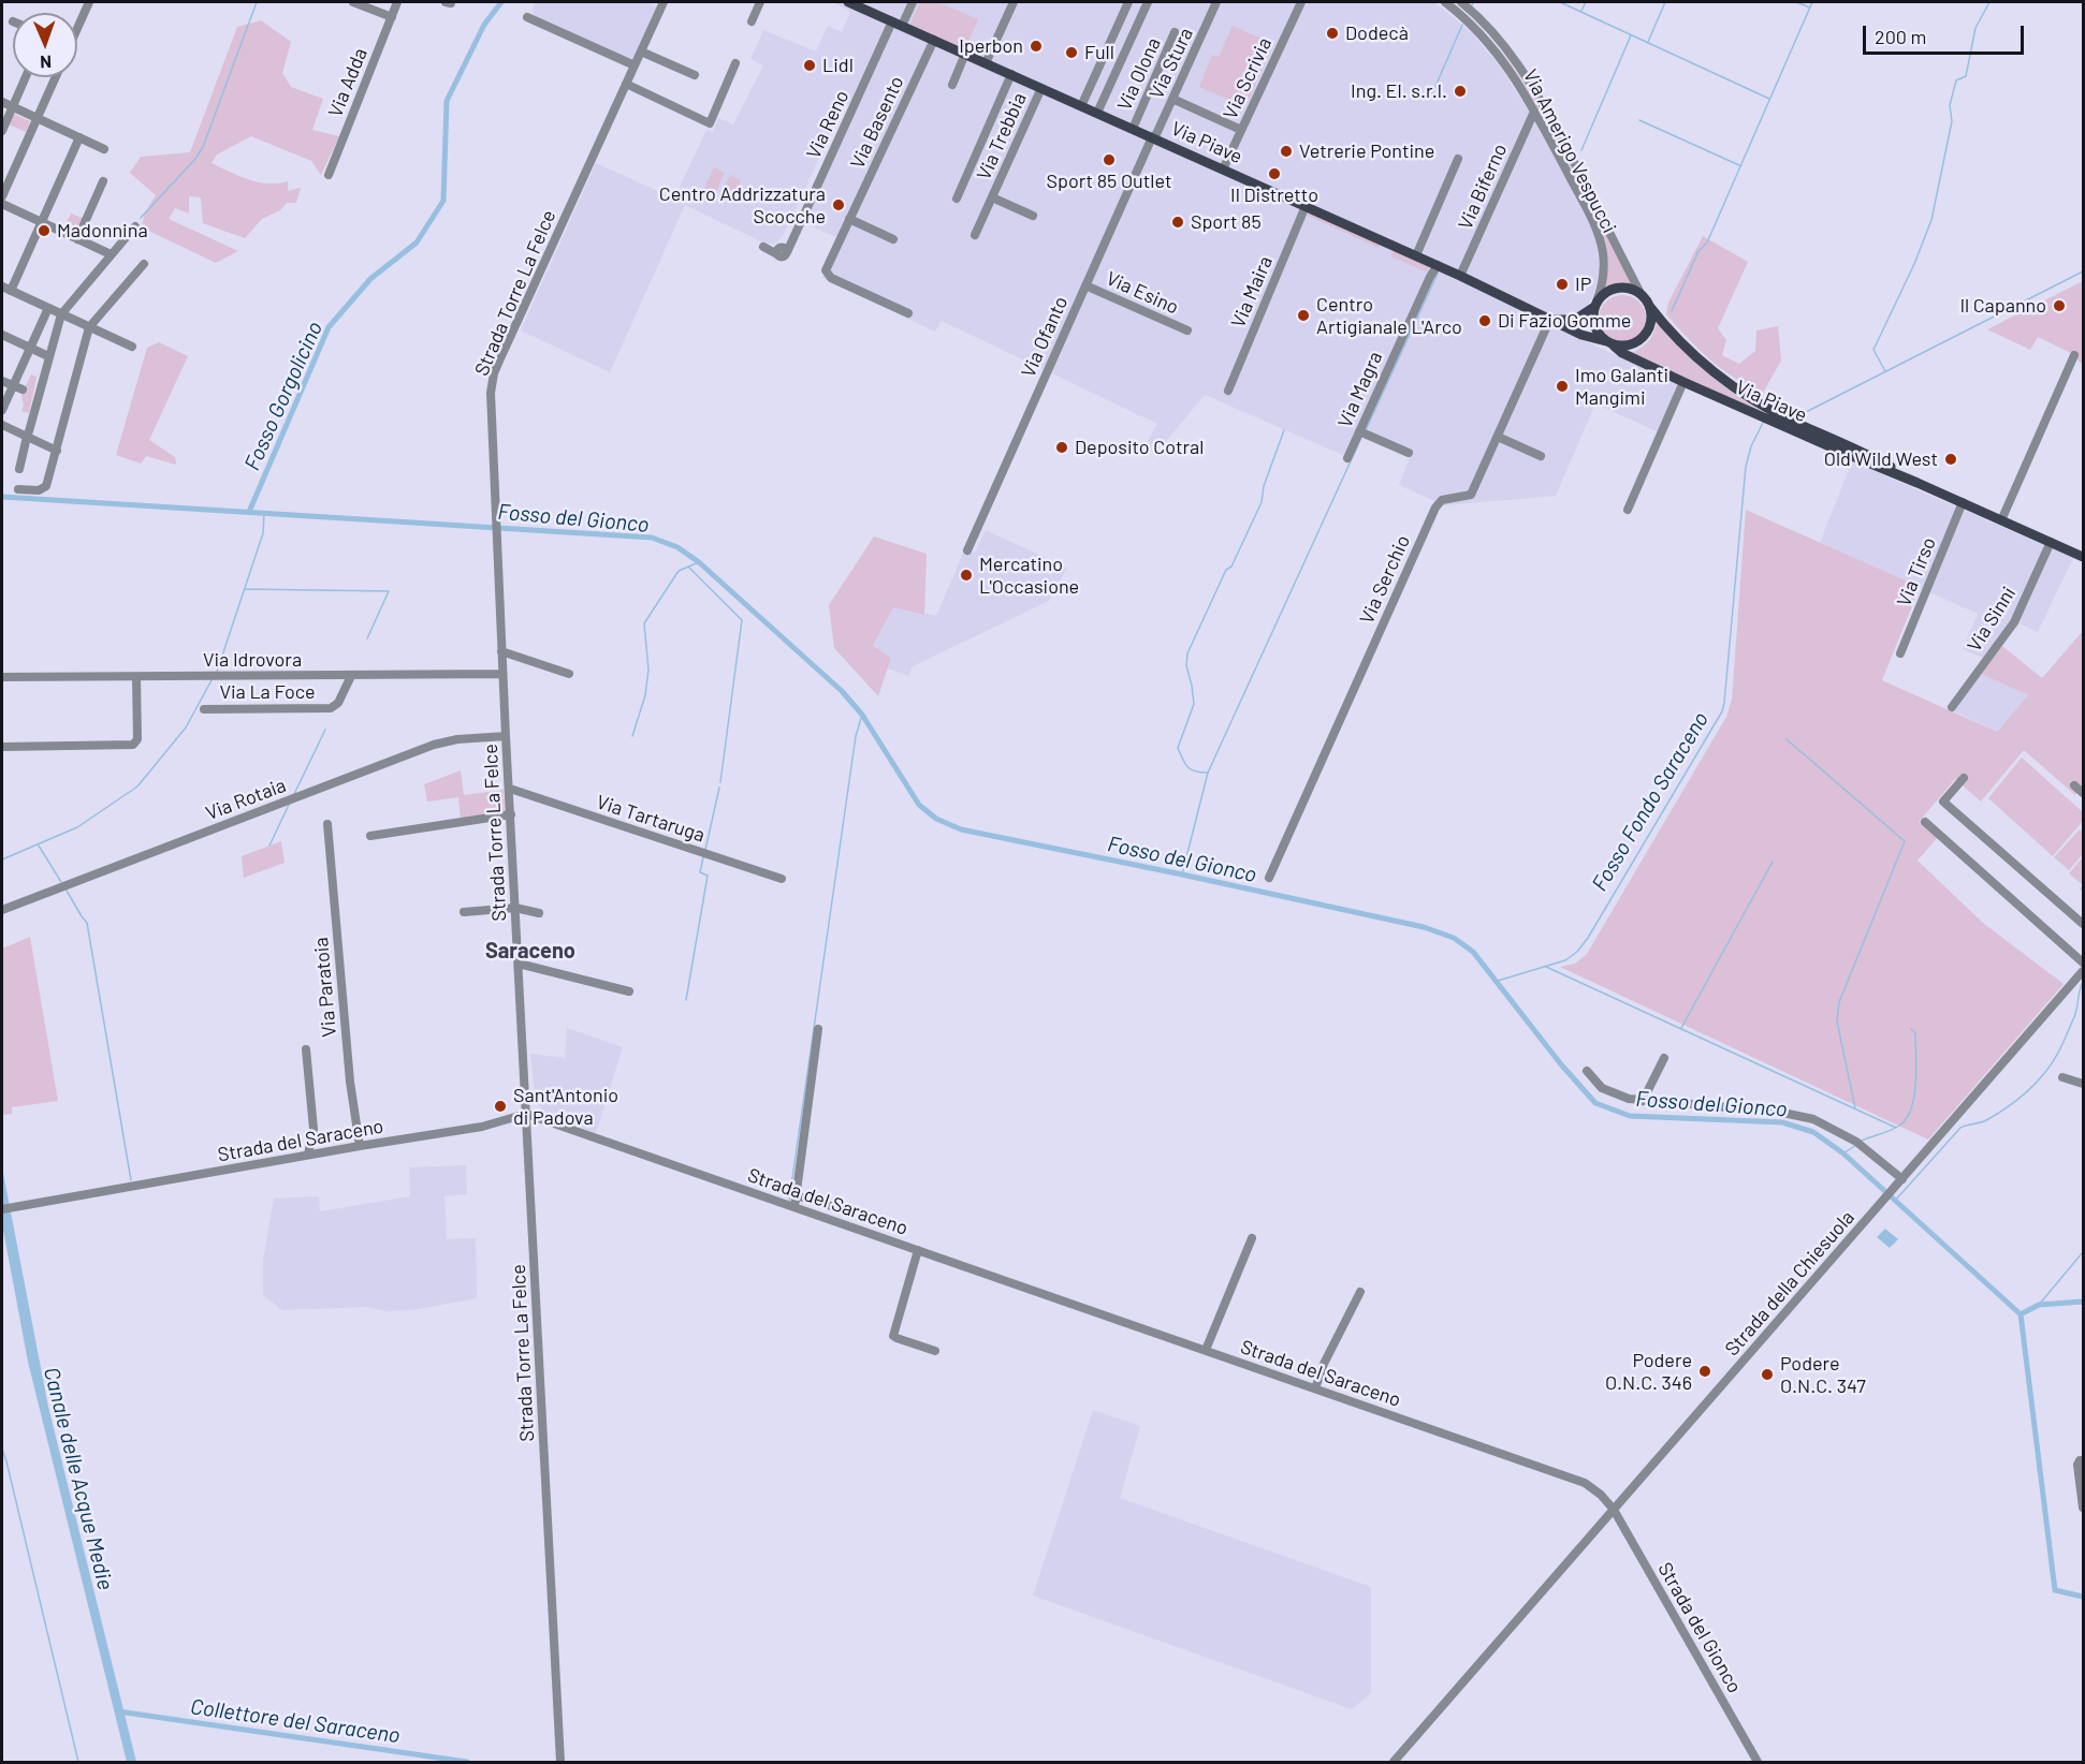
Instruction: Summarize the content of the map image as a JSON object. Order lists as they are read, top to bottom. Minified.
{"streets":{"main road":["Via Piave"],"street":["Via Stura","Via Olona","Via Scrivia","Via Adda","Via Basento","Via Reno","Via Trebbia","Via Amerigo Vespucci","Via Biferno","Via Maira","Strada Torre La Felce","Via Esino","Via Ofanto","Via Magra","Via Tirso","Via Serchio","Via Sinni","Via Idrovora","Via La Foce","Via Rotaia","Via Tartaruga","Via Paratoia","Strada del Saraceno","Strada della Chiesuola","Strada del Gionco"]},"crossings":[["Via Stura","Via Piave"],["Via Stura","Via Ofanto"],["Via Olona","Via Piave"],["Via Scrivia","Via Piave"],["Via Basento","Via Piave"],["Via Reno","Via Piave"],["Via Trebbia","Via Piave"],["Via Piave","Via Amerigo Vespucci"],["Via Piave","Via Biferno"],["Via Piave","Via Maira"],["Via Piave","Via Ofanto"],["Via Piave","Via Magra"],["Via Piave","Via Tirso"],["Via Piave","Via Serchio"],["Via Piave","Via Sinni"],["Via Amerigo Vespucci","Via Biferno"],["Strada Torre La Felce","Via Idrovora"],["Strada Torre La Felce","Via Rotaia"],["Strada Torre La Felce","Via Tartaruga"],["Strada Torre La Felce","Strada del Saraceno"],["Via Esino","Via Ofanto"],["Via Idrovora","Via La Foce"],["Via Paratoia","Strada del Saraceno"],["Strada del Saraceno","Strada della Chiesuola"],["Strada del Saraceno","Strada del Gionco"],["Strada della Chiesuola","Strada del Gionco"]],"districts":["Saraceno"],"water":["Fosso Gorgolicino","Fosso del Gionco","Fosso Fondo Saraceno","Canale delle Acque Medie","Collettore del Saraceno"],"places":["Dodecà","Iperbon","Full","Lidl","Ing. El. s.r.l.","Vetrerie Pontine","Sport 85 Outlet","Il Distretto","Centro Addrizzatura Scocche","Sport 85","Madonnina","IP","Il Capanno","Centro Artigianale L'Arco","Di Fazio Gomme","Imo Galanti Mangimi","Deposito Cotral","Old Wild West","Mercatino L'Occasione","Sant'Antonio di Padova","Podere O.N.C. 346","Podere O.N.C. 347"],"scale_bar":"200 m","north":"bottom"}
